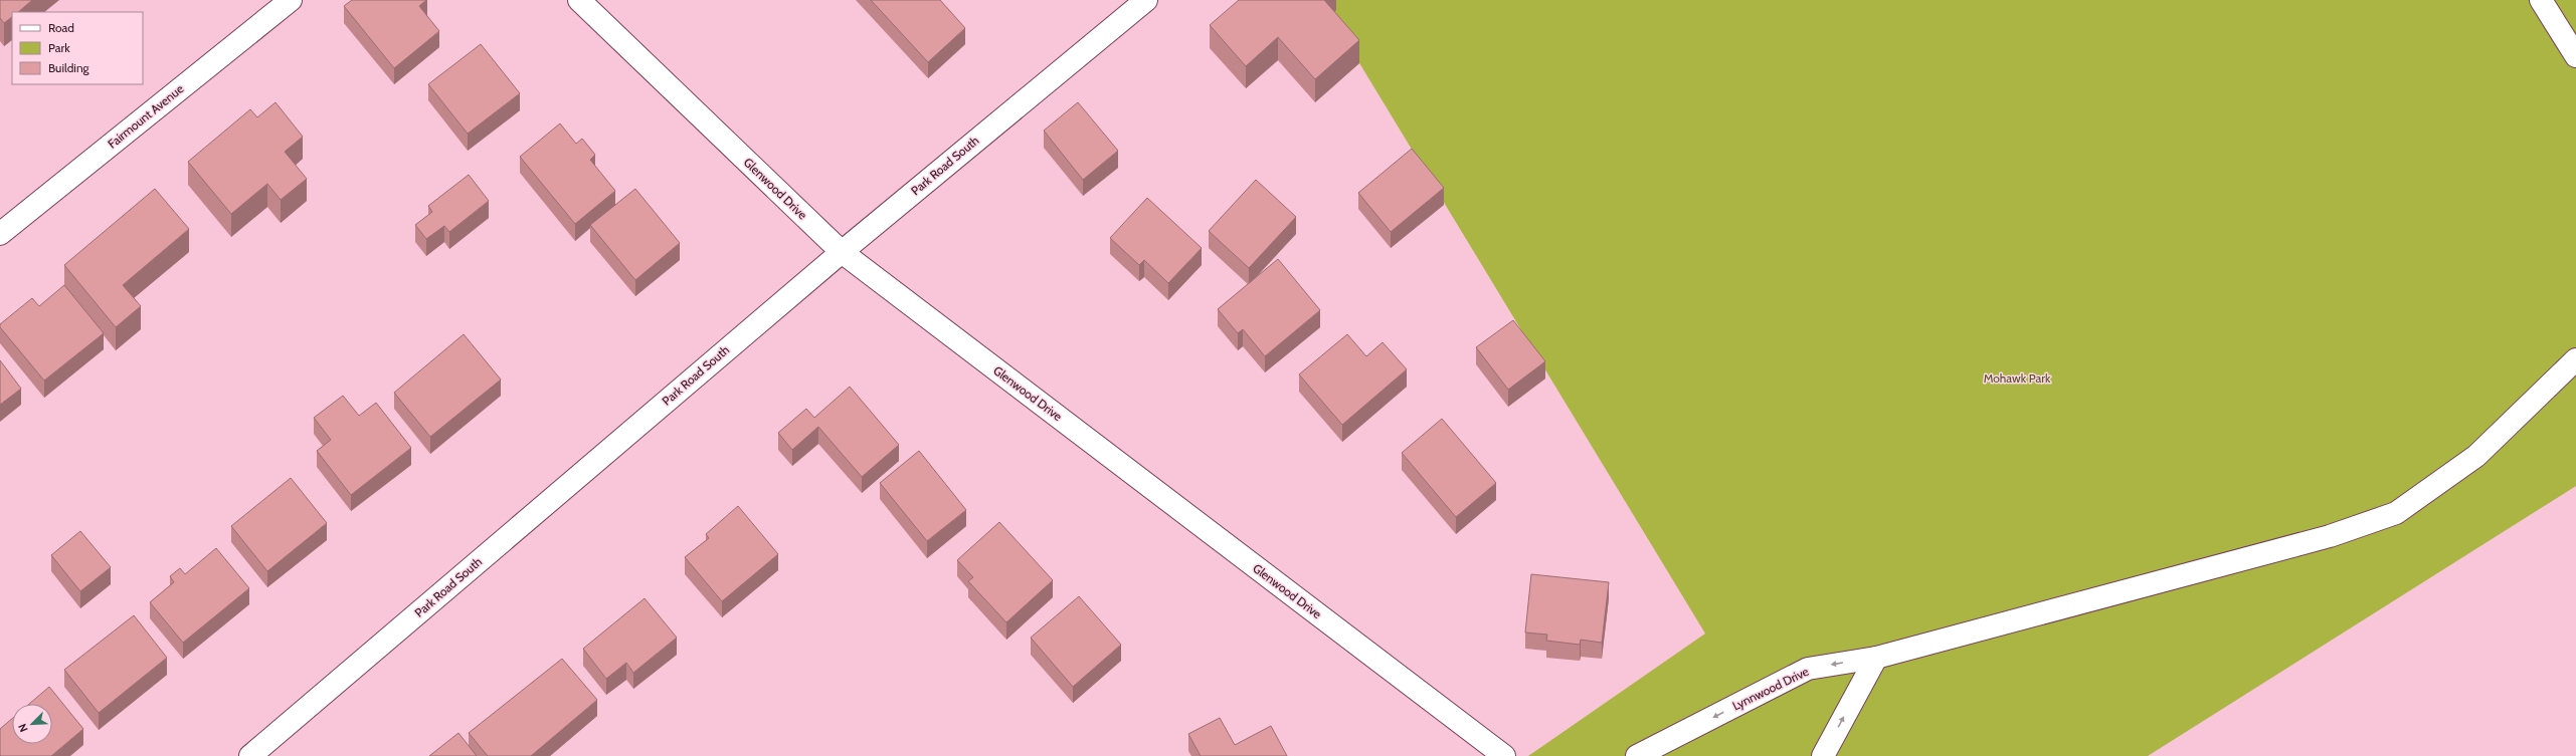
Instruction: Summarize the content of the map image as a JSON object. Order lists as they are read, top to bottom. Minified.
{"streets":{"street":["Fairmount Avenue","Park Road South","Glenwood Drive","Lynnwood Drive"]},"crossings":[["Park Road South","Glenwood Drive"]],"parks":["Mohawk Park"],"legend":["Road","Park","Building"],"north":"bottom left"}
